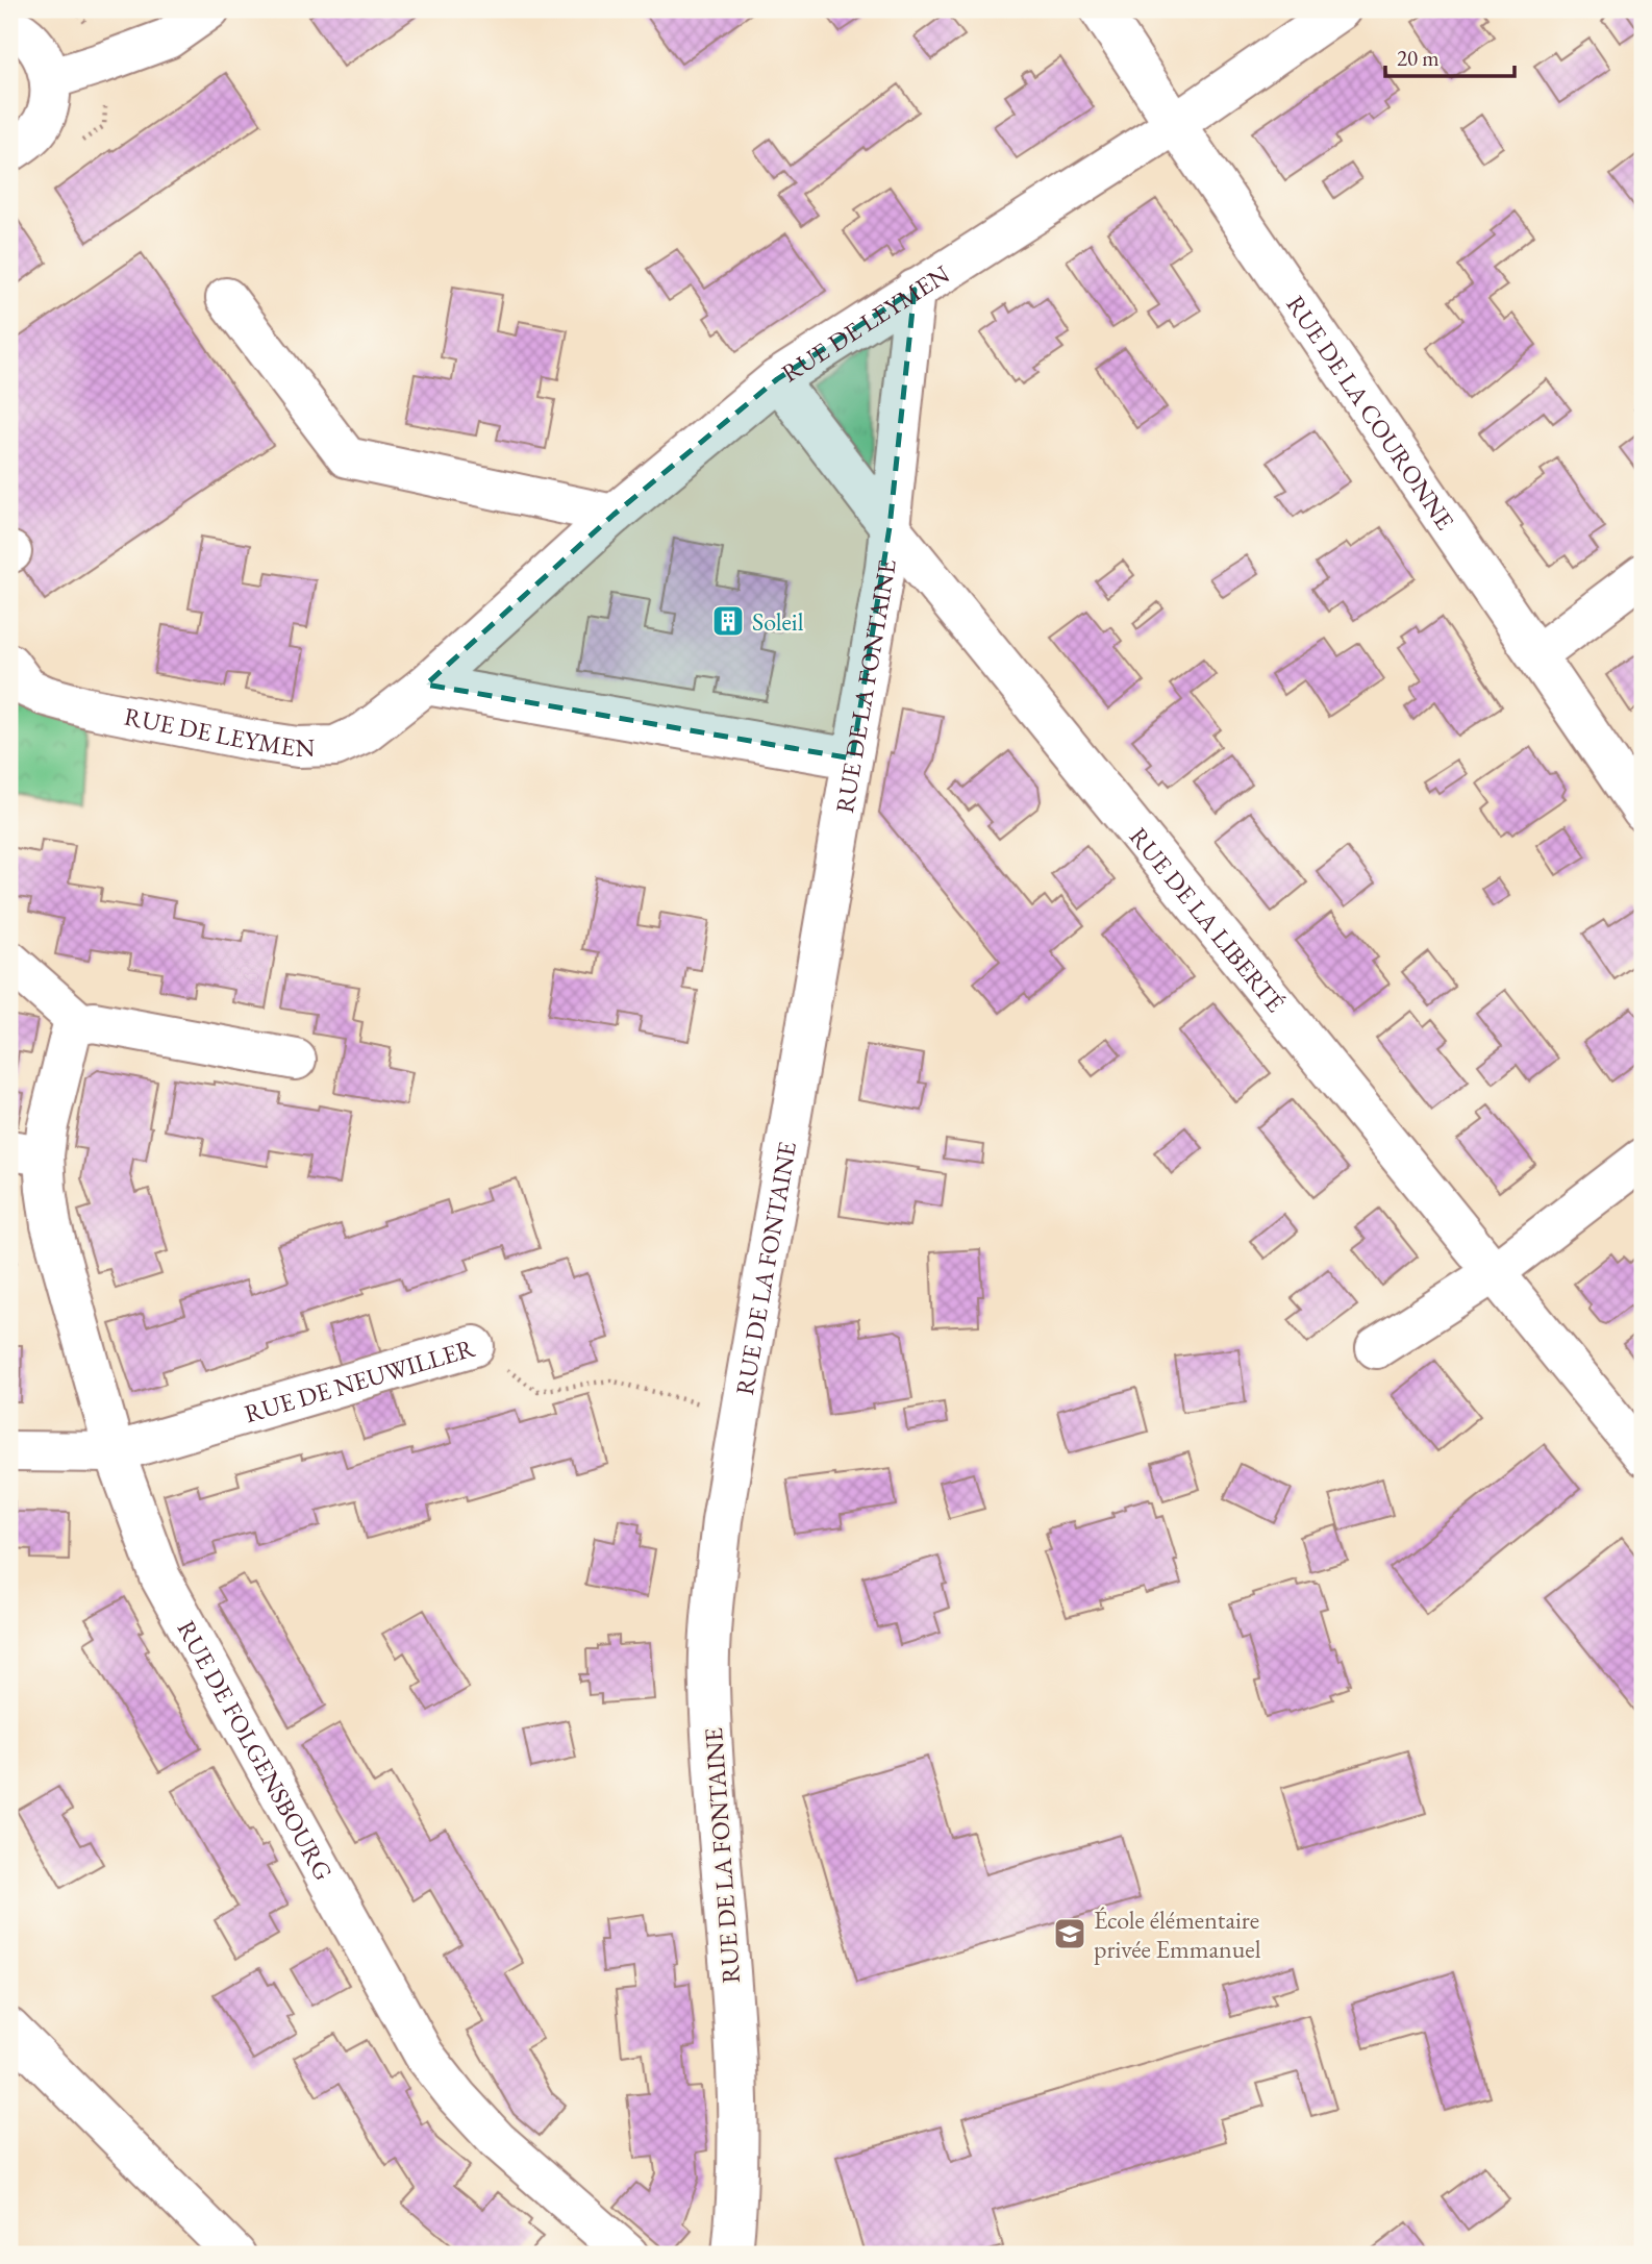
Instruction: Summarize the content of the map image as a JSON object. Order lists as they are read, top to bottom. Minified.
{"streets":{"street":["RUE DE LEYMEN","RUE DE LA COURONNE","RUE DE LA FONTAINE","RUE DE LA LIBERTÉ","RUE DE NEUWILLER","RUE DE FOLGENSBOURG"]},"crossings":[["RUE DE LEYMEN","RUE DE LA COURONNE"],["RUE DE LEYMEN","RUE DE LA FONTAINE"],["RUE DE LEYMEN","RUE DE LA LIBERTÉ"],["RUE DE LA FONTAINE","RUE DE LA LIBERTÉ"],["RUE DE LA FONTAINE","RUE DE NEUWILLER"],["RUE DE NEUWILLER","RUE DE FOLGENSBOURG"]],"places":{"building":["Soleil"],"school or university":["École élémentaire privée Emmanuel"]},"scale_bar":"20 m"}
